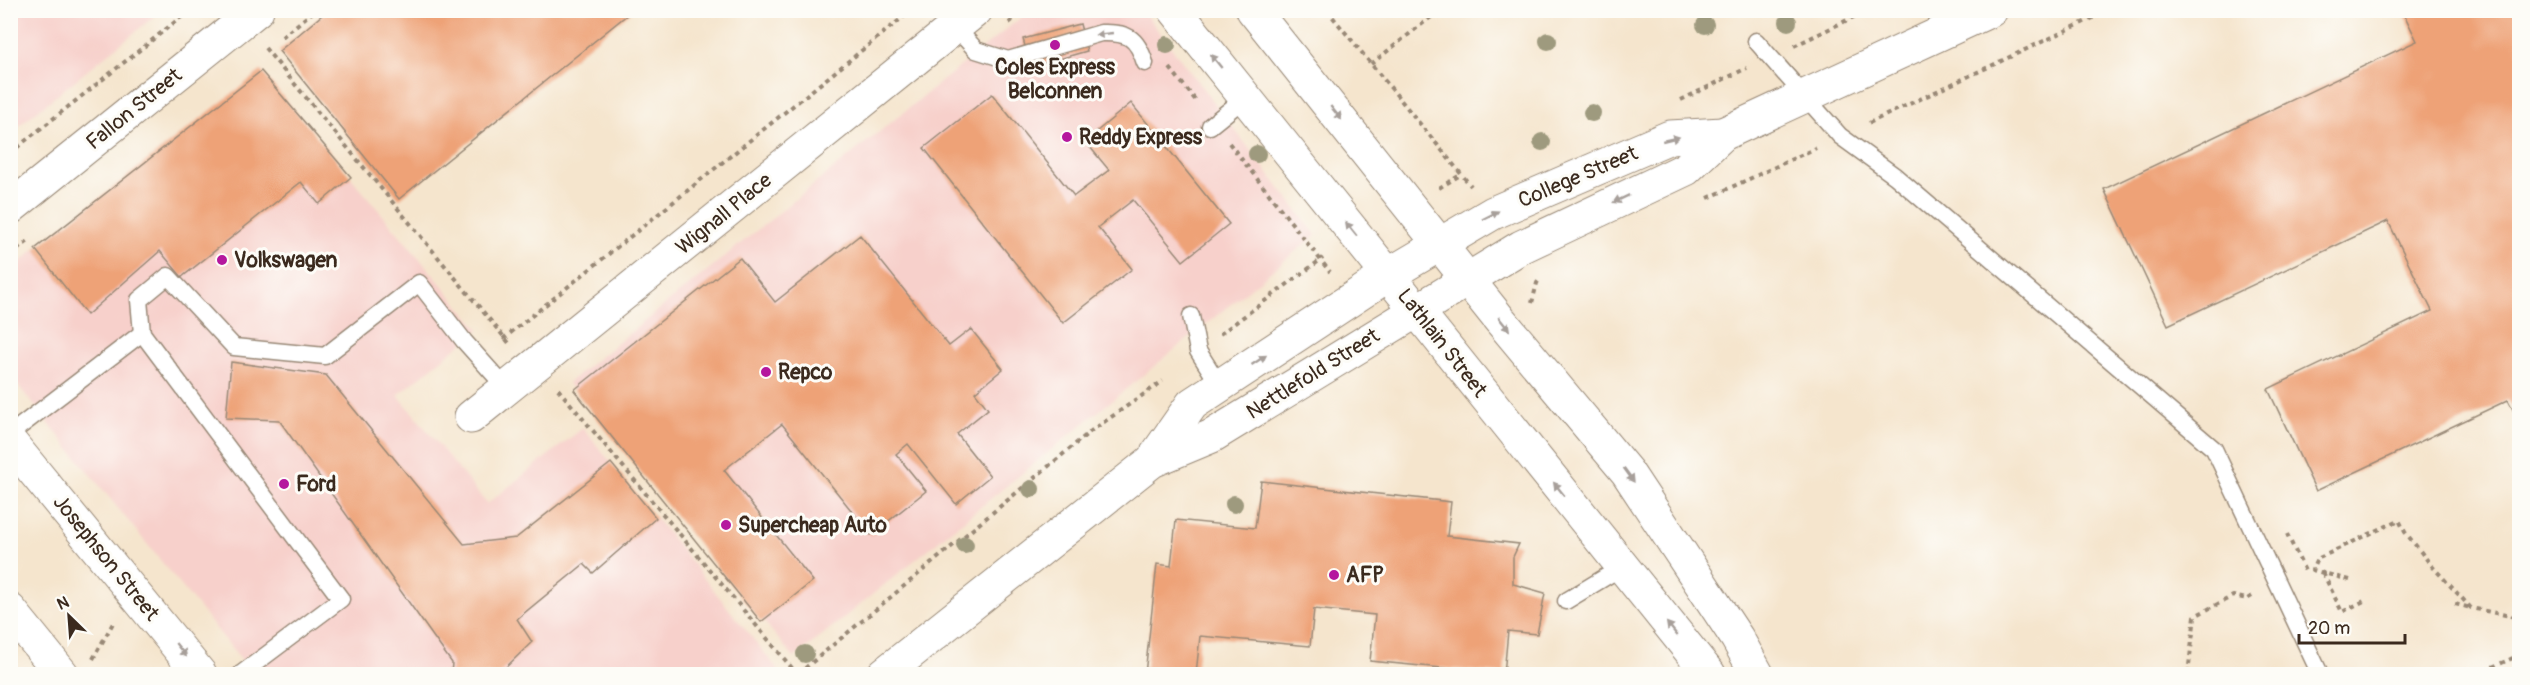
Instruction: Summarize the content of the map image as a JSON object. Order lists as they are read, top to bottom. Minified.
{"streets":{"street":["Fallon Street","College Street","Wignall Place","Lathlain Street","Nettlefold Street","Josephson Street"]},"crossings":[["College Street","Nettlefold Street"],["Lathlain Street","Nettlefold Street"]],"one_way":["Josephson Street"],"places":["Coles Express Belconnen","Reddy Express","Volkswagen","Repco","Ford","Supercheap Auto","AFP"],"scale_bar":"20 m","north":"top left"}
